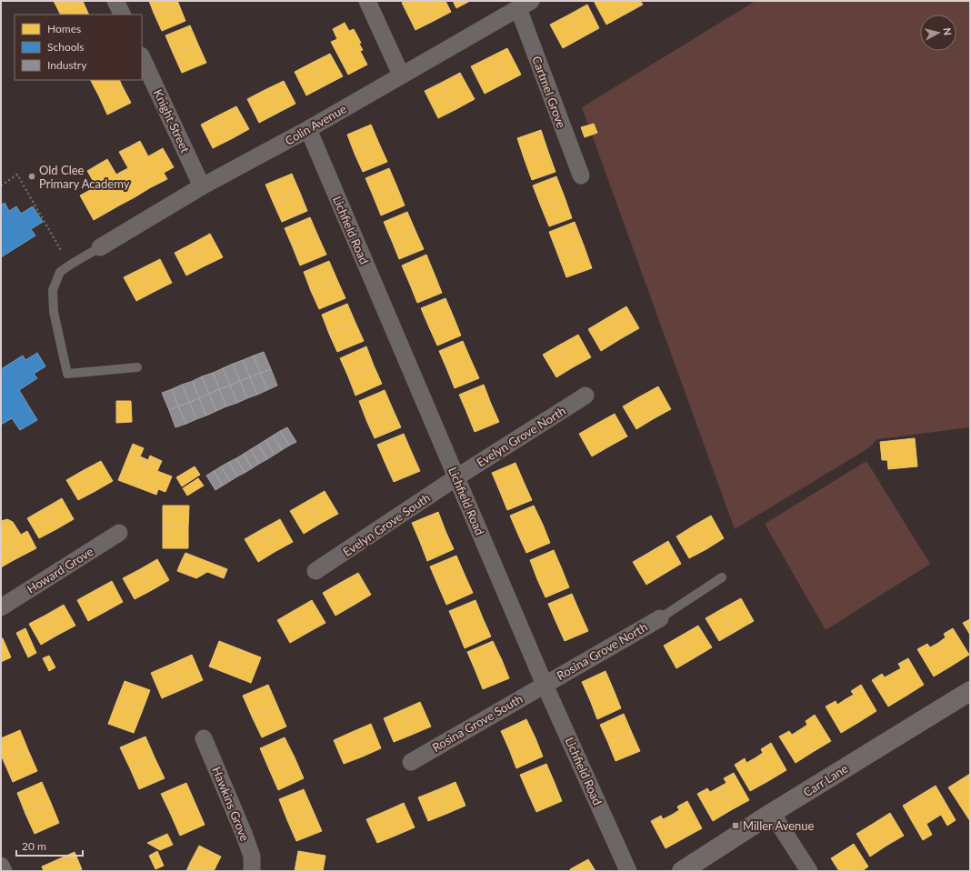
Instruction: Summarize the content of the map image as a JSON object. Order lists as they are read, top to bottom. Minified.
{"streets":{"street":["Cartmel Grove","Knight Street","Colin Avenue","Lichfield Road","Evelyn Grove North","Evelyn Grove South","Howard Grove","Rosina Grove North","Rosina Grove South","Carr Lane","Hawkins Grove"]},"crossings":[["Cartmel Grove","Colin Avenue"],["Knight Street","Colin Avenue"],["Colin Avenue","Lichfield Road"],["Lichfield Road","Evelyn Grove North"],["Lichfield Road","Evelyn Grove South"],["Lichfield Road","Rosina Grove North"],["Lichfield Road","Rosina Grove South"],["Evelyn Grove North","Evelyn Grove South"],["Rosina Grove North","Rosina Grove South"]],"places":{"other":["Old Clee Primary Academy"],"transit":["Miller Avenue"]},"legend":["Homes","Schools","Industry"],"scale_bar":"20 m","north":"right"}
